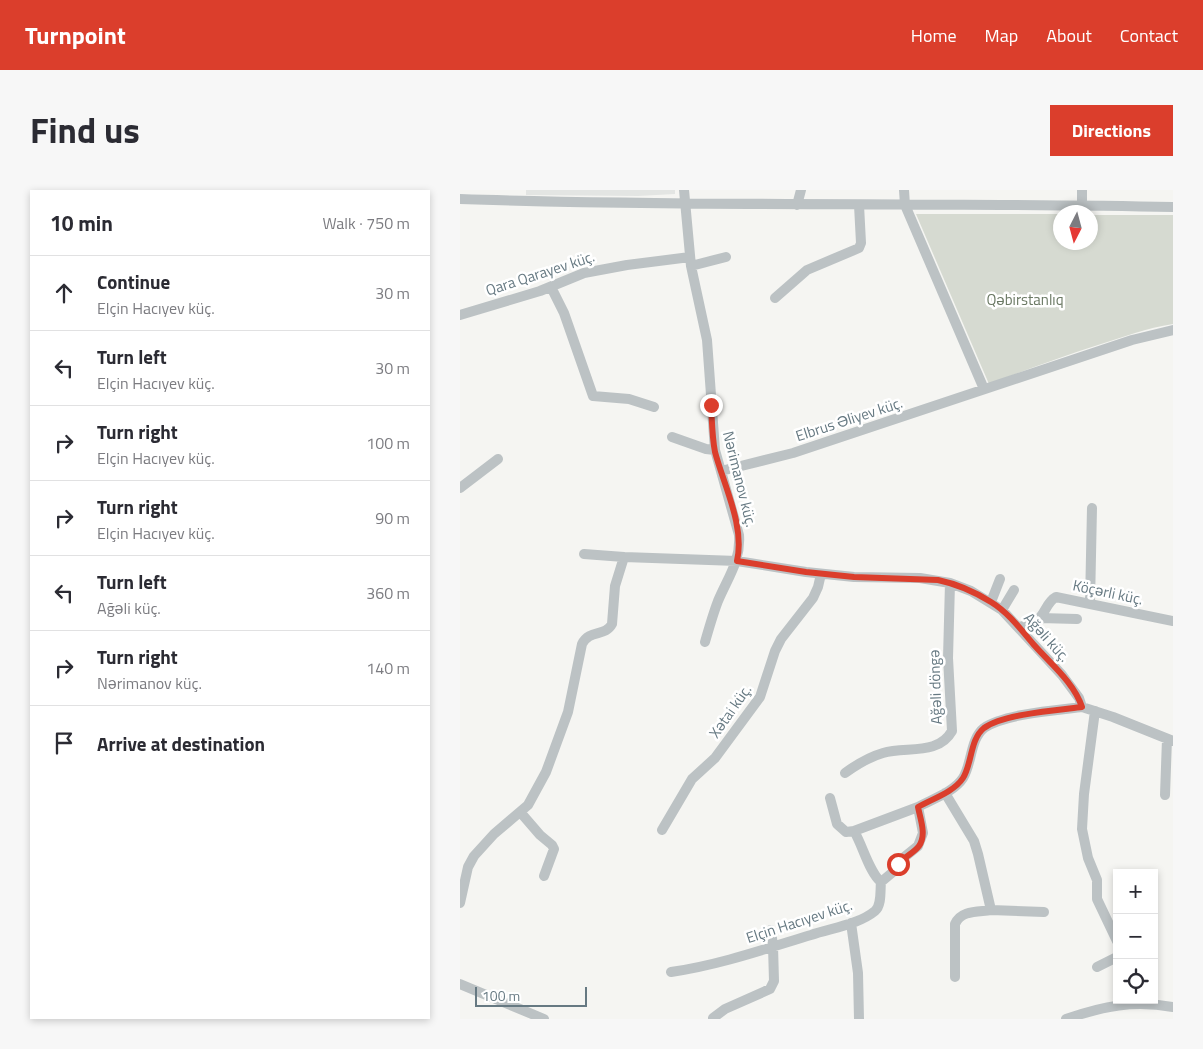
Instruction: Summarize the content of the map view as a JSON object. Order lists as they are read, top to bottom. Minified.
{"streets":{"street":["Qara Qarayev küç.","Elbrus Əliyev küç.","Nərimanov küç.","Köçərli küç.","Ağəli küç.","Ağəli döngə","Xətai küç.","Elçin Hacıyev küç."]},"crossings":[["Qara Qarayev küç.","Nərimanov küç."],["Elbrus Əliyev küç.","Nərimanov küç."],["Nərimanov küç.","Ağəli küç."],["Ağəli küç.","Ağəli döngə"],["Ağəli küç.","Xətai küç."]],"parks":["Qəbirstanlıq"],"scale_bar":"100 m","north":"bottom","page":{"header":"Turnpoint","nav":["Home","Map","About","Contact"],"title":"Find us","buttons":"Directions","heading":["10 min","Walk · 750 m"],"list":[["Continue","Elçin Hacıyev küç.","30 m"],["Turn left","Elçin Hacıyev küç.","30 m"],["Turn right","Elçin Hacıyev küç.","100 m"],["Turn right","Elçin Hacıyev küç.","90 m"],["Turn left","Ağəli küç.","360 m"],["Turn right","Nərimanov küç.","140 m"],"Arrive at destination"],"map_buttons":["+","−"],"scale":"100 m"}}
